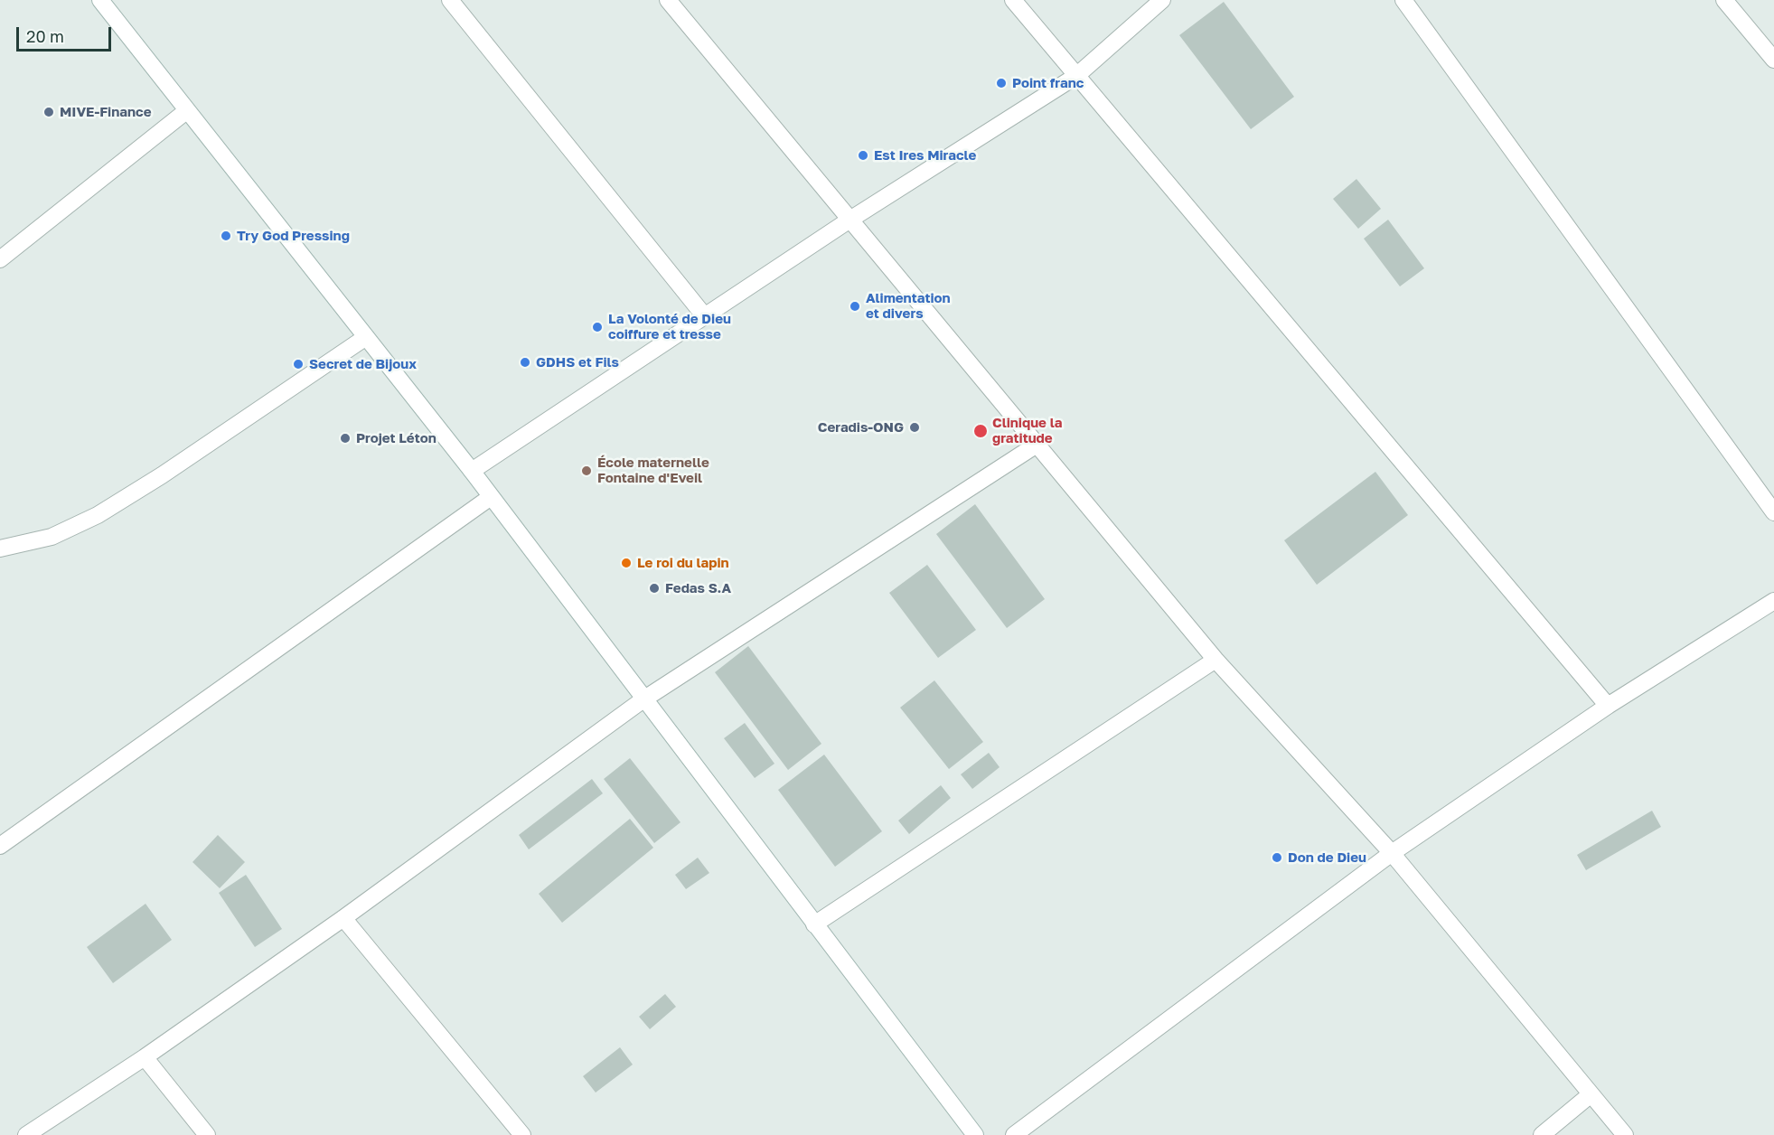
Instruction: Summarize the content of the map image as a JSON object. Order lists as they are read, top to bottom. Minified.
{"places":["Point franc","MIVE-Finance","Est Ires Miracle","Try God Pressing","Alimentation et divers","La Volonté de Dieu coiffure et tresse","GDHS et Fils","Secret de Bijoux","Ceradis-ONG","Clinique la gratitude","Projet Léton","École maternelle Fontaine d'Eveil","Le roi du lapin","Fedas S.A","Don de Dieu"],"scale_bar":"20 m"}
